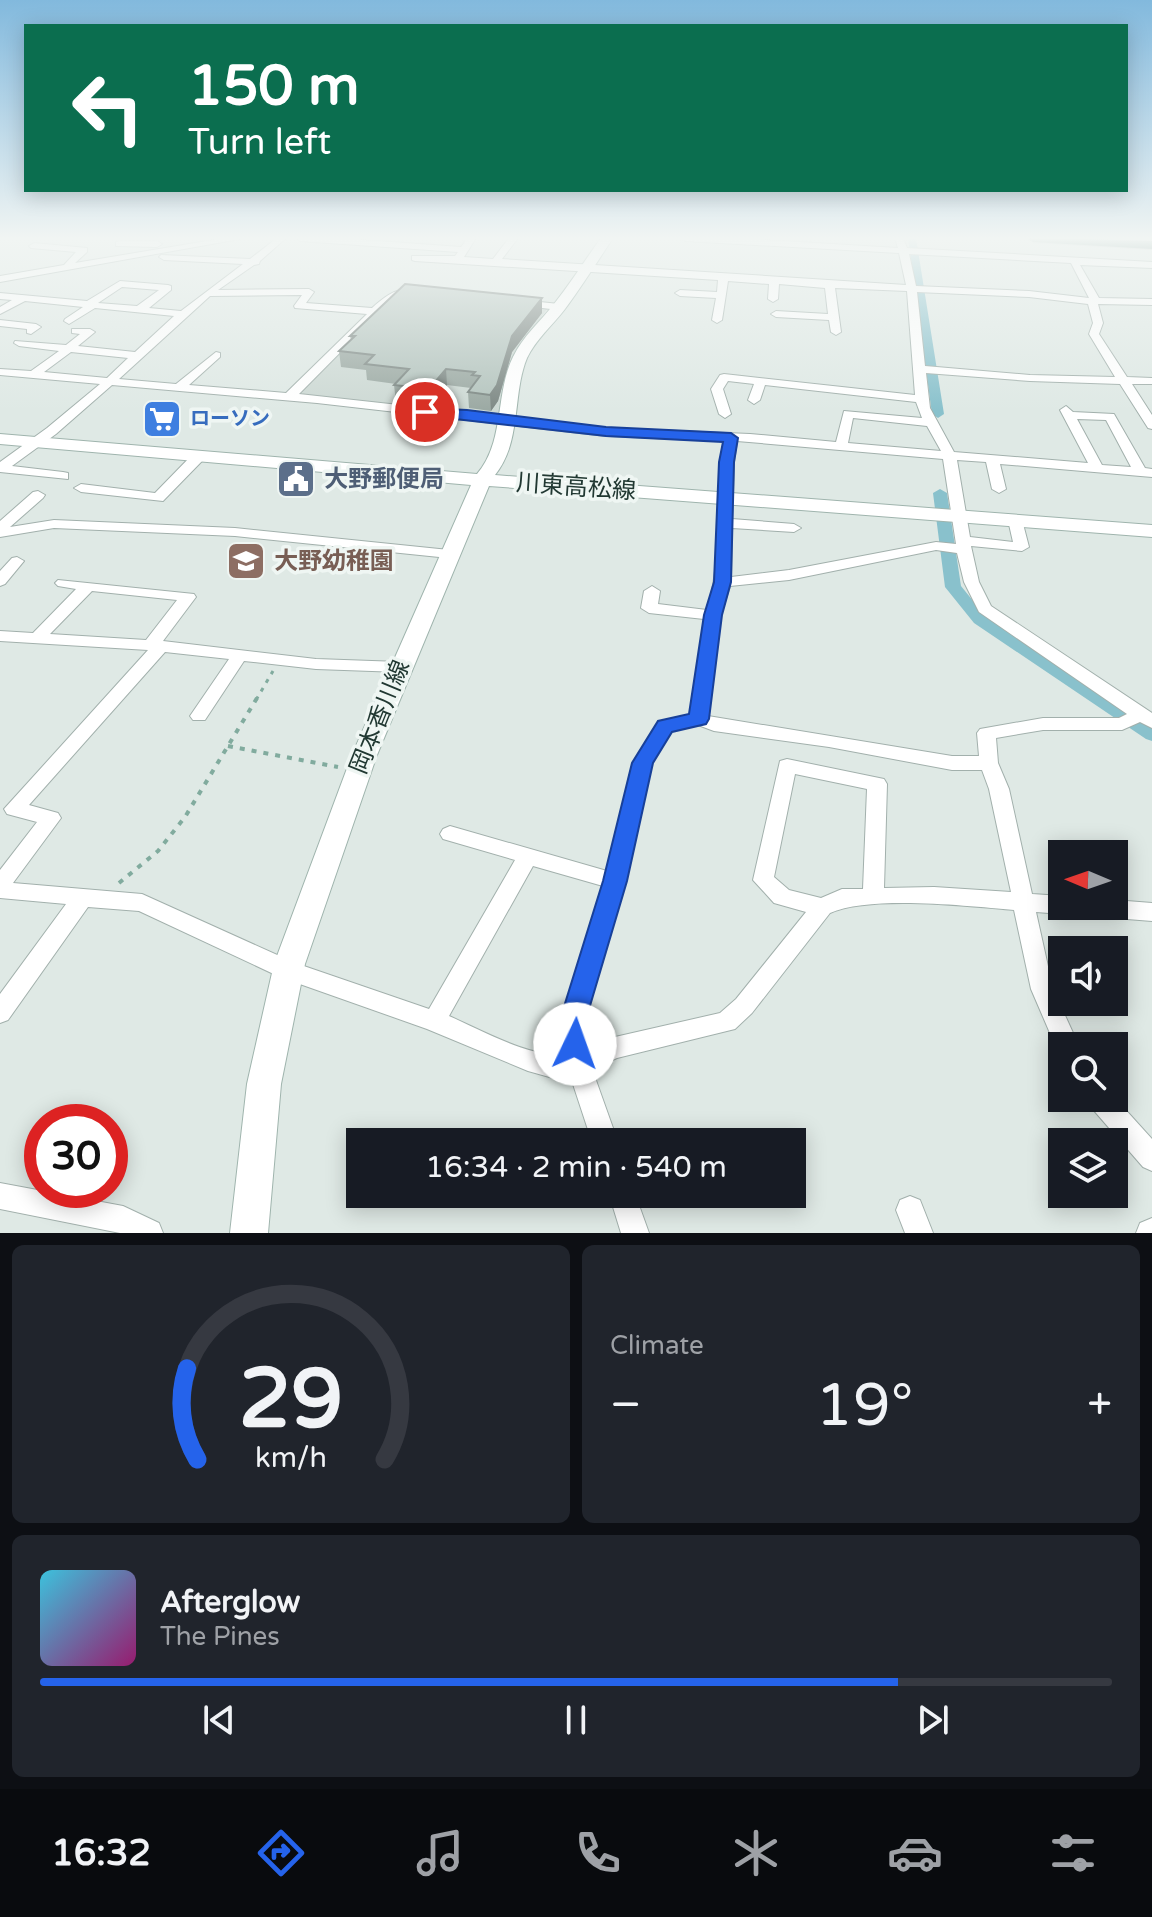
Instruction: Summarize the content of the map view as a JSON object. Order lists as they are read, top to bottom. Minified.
{"streets":{"main road":["川東高松線","岡本香川線"]},"crossings":[["川東高松線","岡本香川線"]],"places":{"supermarket":["ローソン"],"public building":["大野郵便局"],"school or university":["大野幼稚園"]},"north":"left","page":{"turn":["150 m","Turn left"],"limit":"30","trip":"16:34 · 2 min · 540 m","tile":"Climate","heat":["−","19°","+"],"song":["Afterglow","The Pines"],"tabs":"16:32","gauge":["29","km/h"]}}
